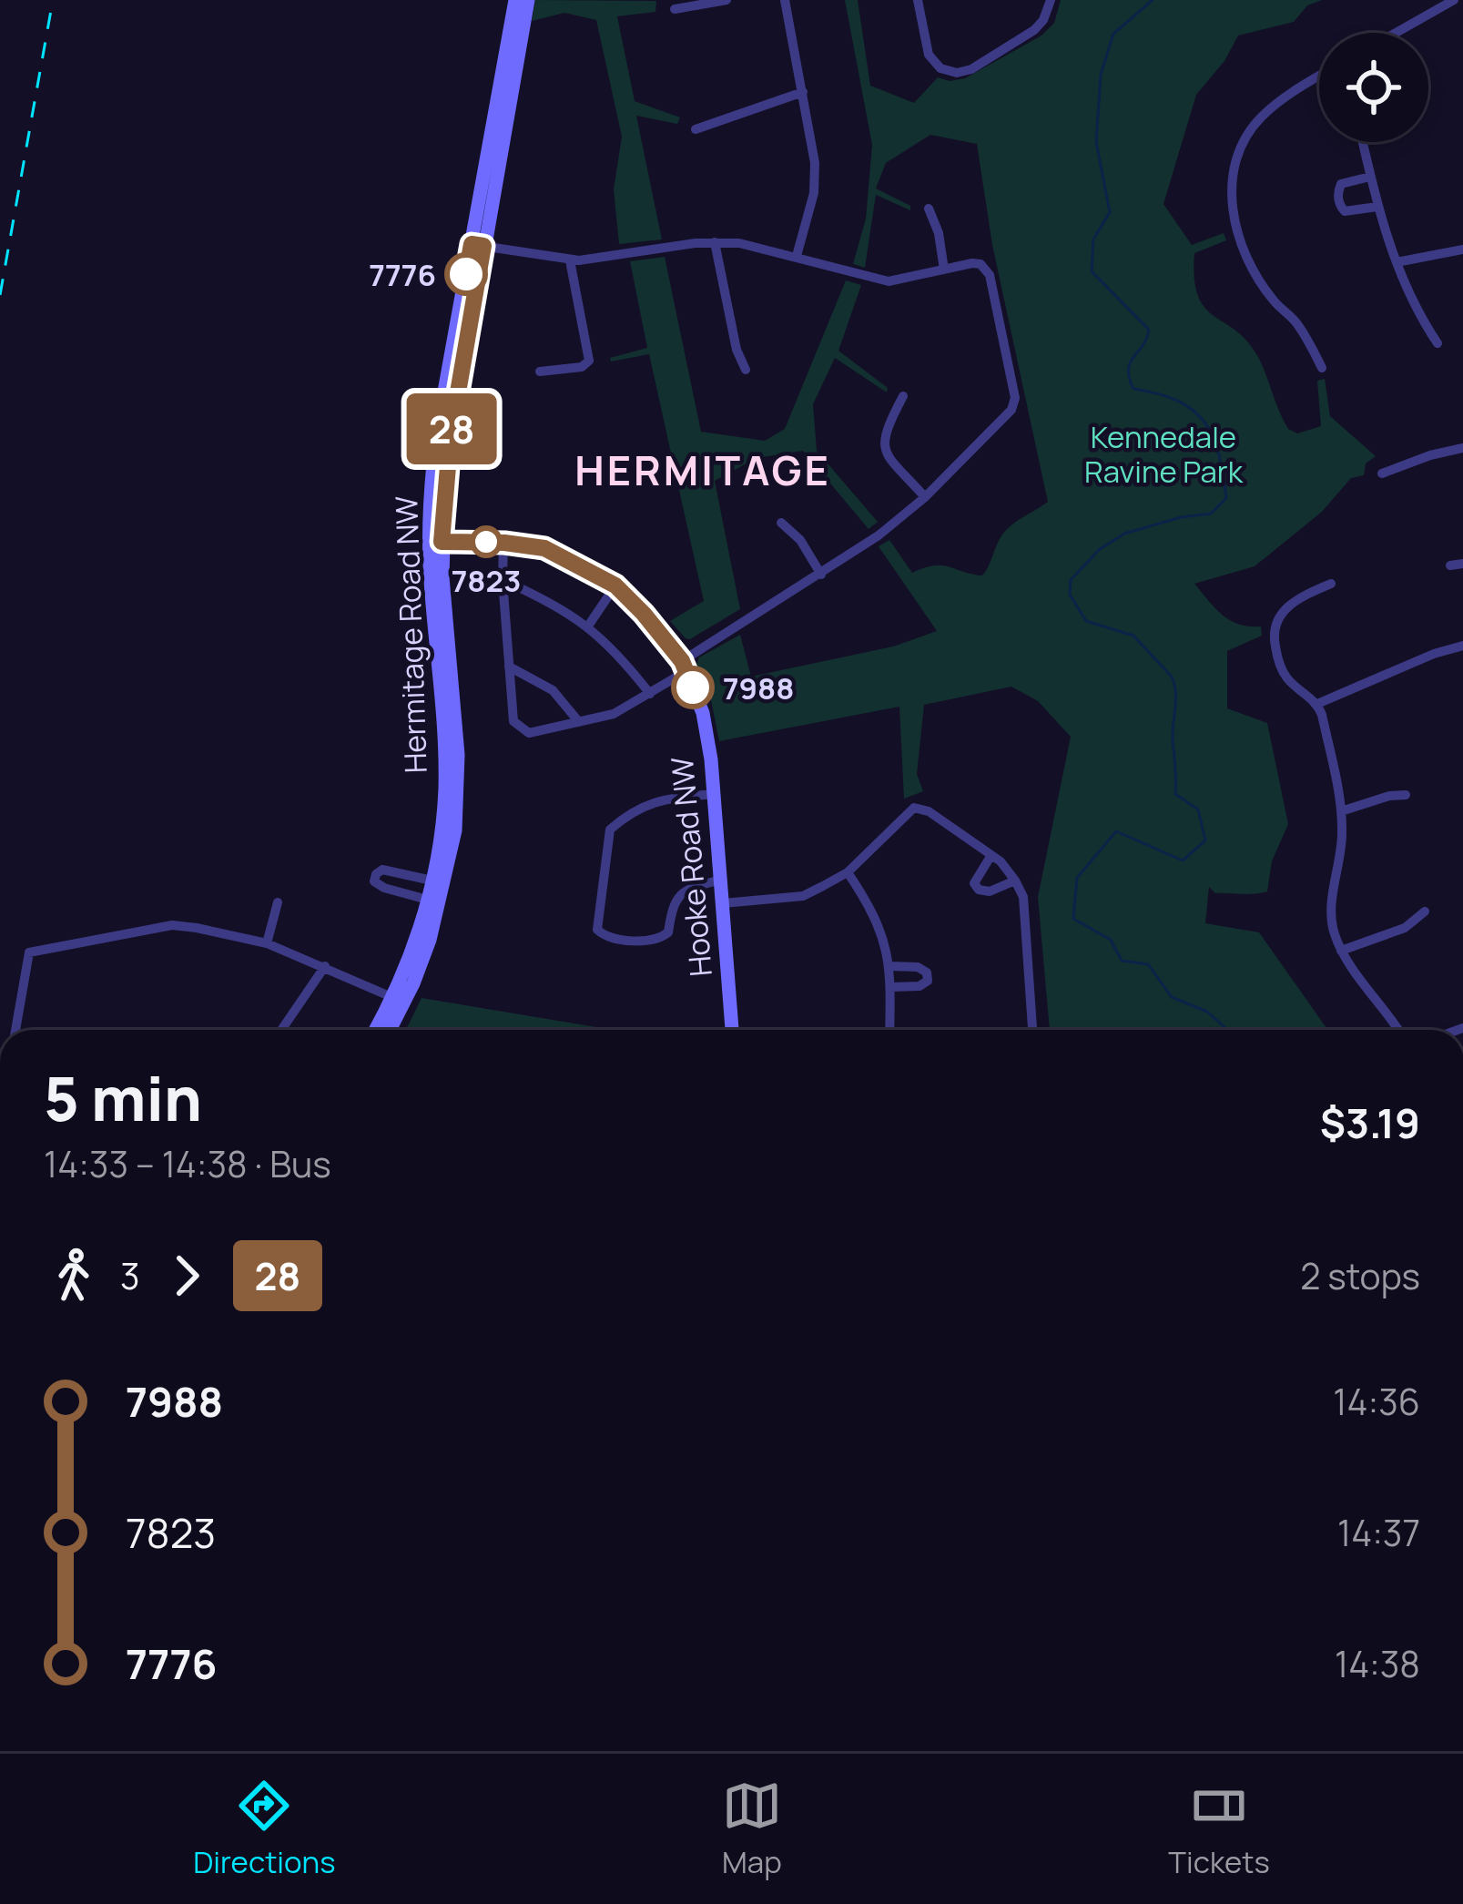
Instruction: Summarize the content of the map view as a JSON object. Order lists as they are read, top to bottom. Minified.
{"streets":{"street":["Hermitage Road NW","Hooke Road NW"]},"crossings":[["Hermitage Road NW","Hooke Road NW"]],"districts":["HERMITAGE"],"parks":["Kennedale Ravine Park"],"places":["7776","7823","7988"],"lines":["bus line 28"],"page":{"on_map":"28","heading":["5 min","14:33 – 14:38 · Bus","$3.19"],"legs":["3","28","2 stops"],"list":[{"name":"7988","value":"14:36"},{"name":"7823","value":"14:37"},{"name":"7776","value":"14:38"}],"tabs":["Directions","Map","Tickets"]}}
